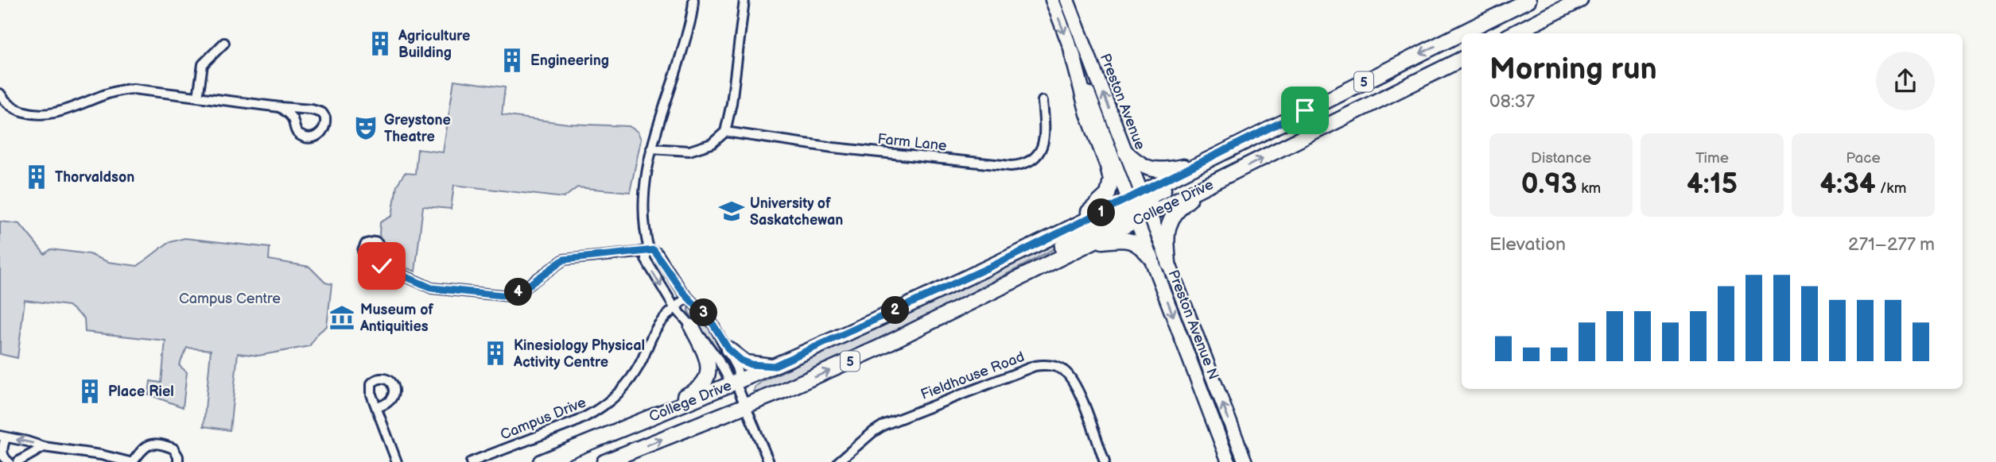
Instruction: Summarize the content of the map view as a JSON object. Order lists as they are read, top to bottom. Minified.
{"streets":{"main road":["5","Preston Avenue","College Drive","Preston Avenue N"],"street":["Farm Lane","Fieldhouse Road","Campus Drive"]},"crossings":[["Preston Avenue","College Drive"],["Preston Avenue","Preston Avenue N"],["College Drive","Preston Avenue N"]],"parks":["Campus Centre"],"places":{"building":["Agriculture Building","Engineering","Thorvaldson","Kinesiology Physical Activity Centre","Place Riel"],"theatre":["Greystone Theatre"],"school or university":["University of Saskatchewan"],"museum":["Museum of Antiquities"]},"page":{"heading":["Morning run","08:37"],"stats":[["Distance","0.93 km"],["Time","4:15"],["Pace","4:34 /km"]],"pins":["1","4","2","3"],"chart":["Elevation","271–277 m"]}}
